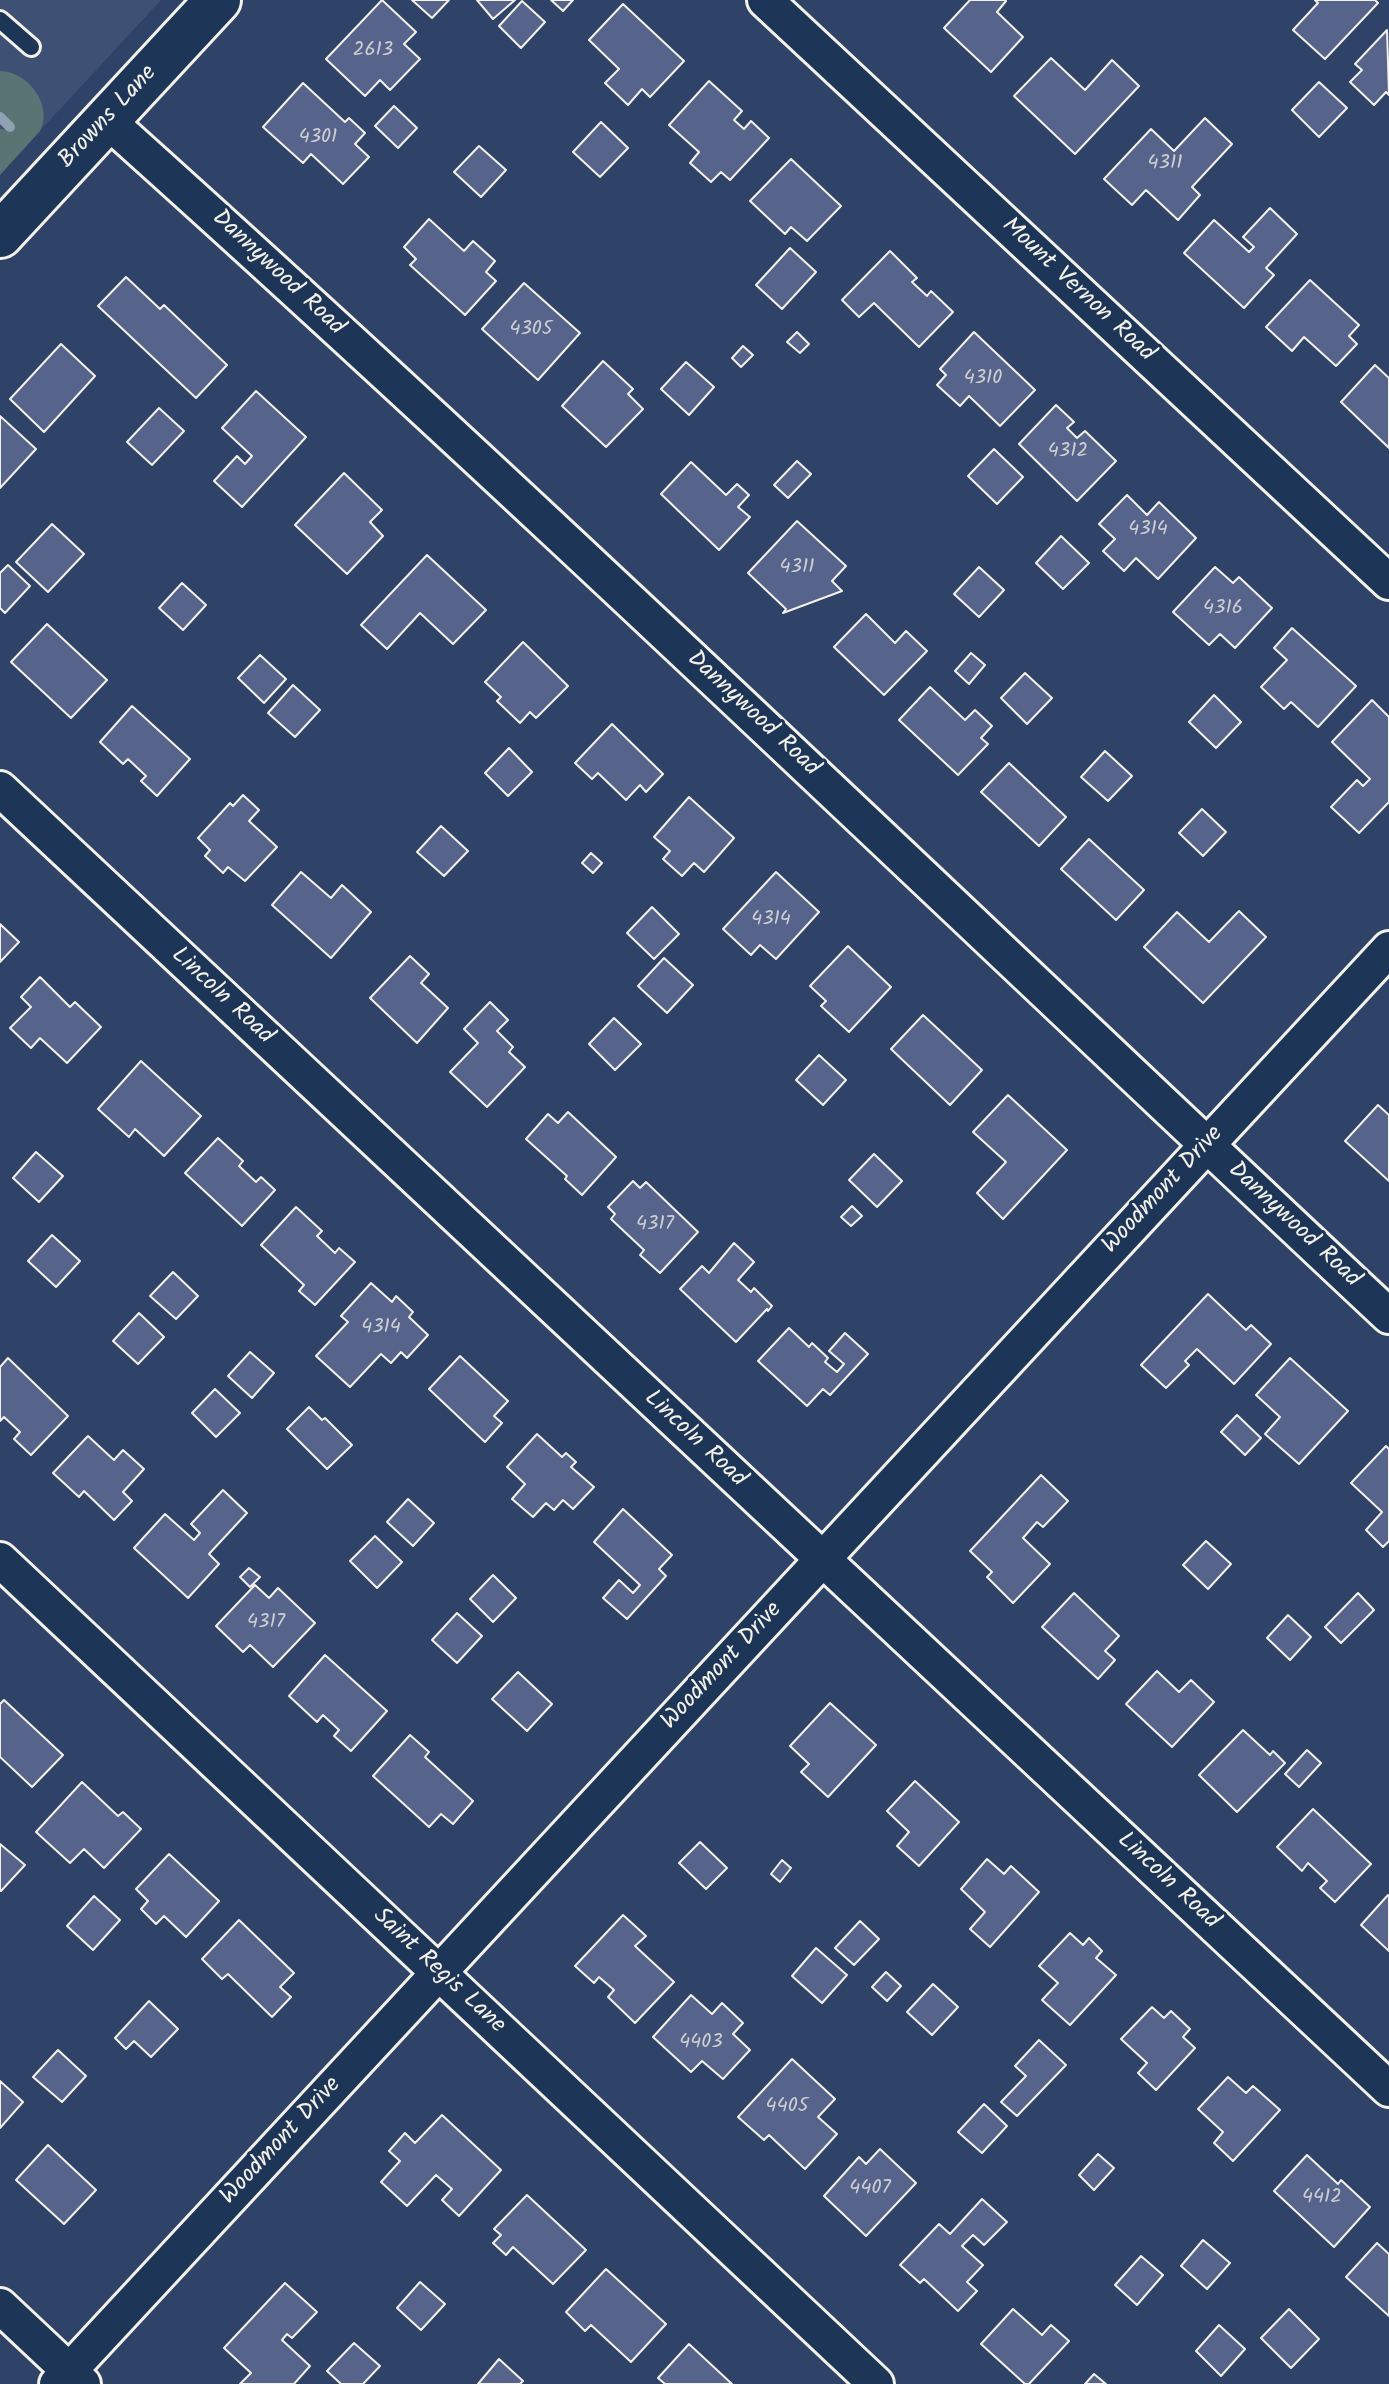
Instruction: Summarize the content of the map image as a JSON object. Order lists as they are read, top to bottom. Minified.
{"streets":{"street":["Browns Lane","Dannywood Road","Mount Vernon Road","Lincoln Road","Woodmont Drive","Saint Regis Lane"]},"crossings":[["Browns Lane","Dannywood Road"],["Dannywood Road","Woodmont Drive"],["Lincoln Road","Woodmont Drive"],["Woodmont Drive","Saint Regis Lane"]],"house_numbers":["2613","4301","4311","4305","4310","4312","4314","4311","4316","4314","4317","4314","4317","4403","4405","4407","4412"]}
